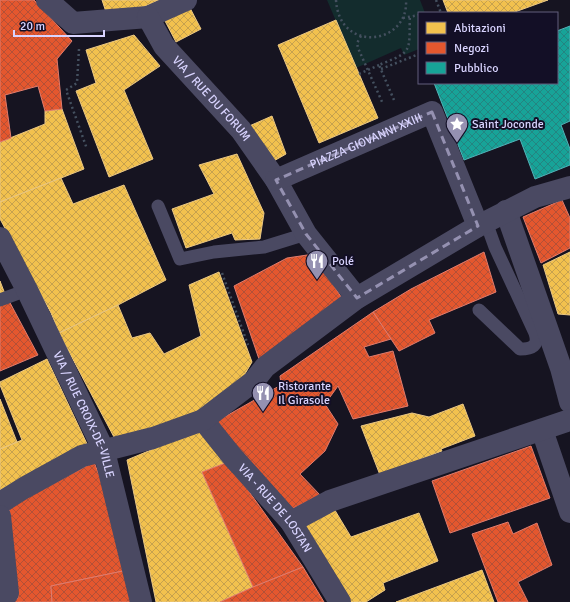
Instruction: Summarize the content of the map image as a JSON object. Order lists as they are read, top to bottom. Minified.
{"streets":{"street":["VIA / RUE DU FORUM","PIAZZA GIOVANNI XXIII","VIA / RUE CROIX-DE-VILLE","VIA - RUE DE LOSTAN"]},"crossings":[["VIA / RUE DU FORUM","PIAZZA GIOVANNI XXIII"]],"places":{"place":["Saint Joconde"],"restaurant":["Polé","Ristorante Il Girasole"]},"legend":["Abitazioni","Negozi","Pubblico"],"scale_bar":"20 m"}
